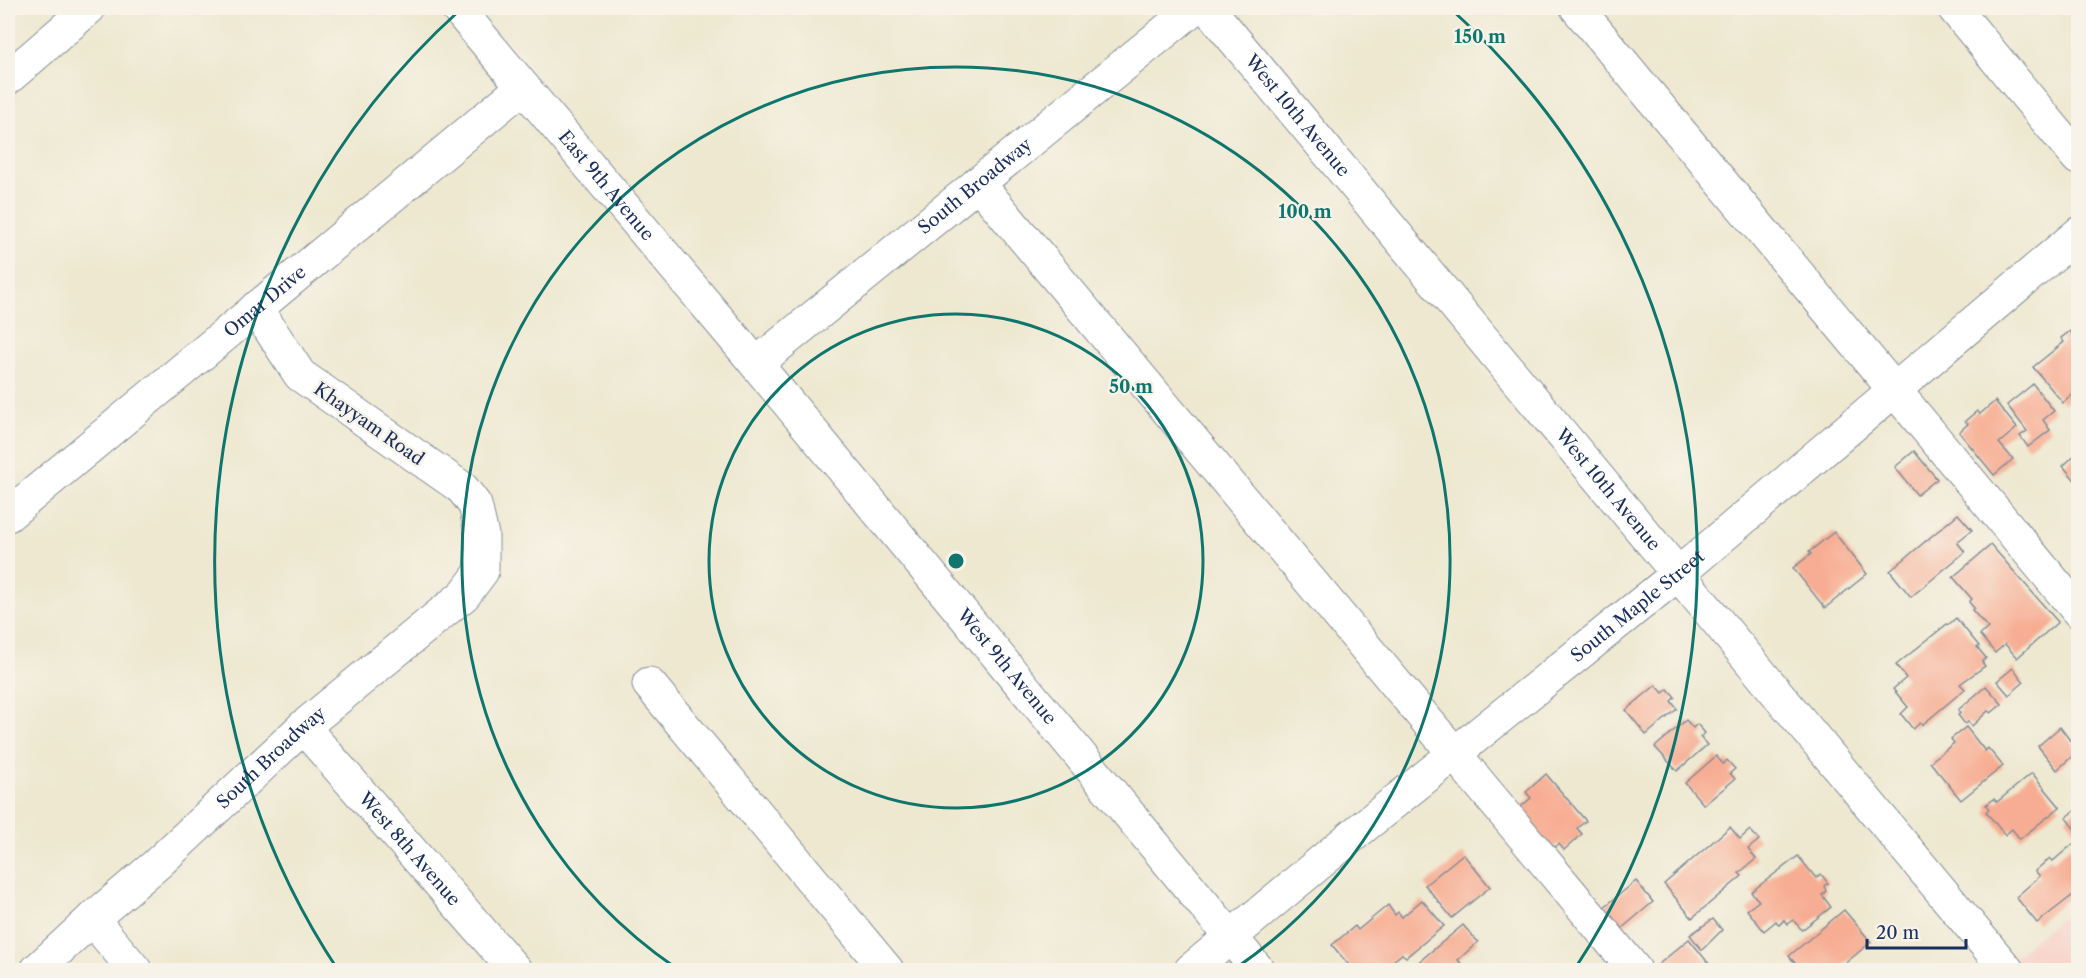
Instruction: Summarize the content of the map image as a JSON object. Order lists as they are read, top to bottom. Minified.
{"streets":{"street":["West 10th Avenue","East 9th Avenue","South Broadway","Omar Drive","Khayyam Road","South Maple Street","West 9th Avenue","West 8th Avenue"]},"crossings":[["West 10th Avenue","South Maple Street"],["East 9th Avenue","South Broadway"],["East 9th Avenue","Omar Drive"],["East 9th Avenue","West 9th Avenue"],["South Broadway","Khayyam Road"],["South Broadway","West 9th Avenue"],["South Broadway","West 8th Avenue"],["Omar Drive","Khayyam Road"],["South Maple Street","West 9th Avenue"]],"scale_bar":"20 m","rings":["150 m","100 m","50 m"]}
